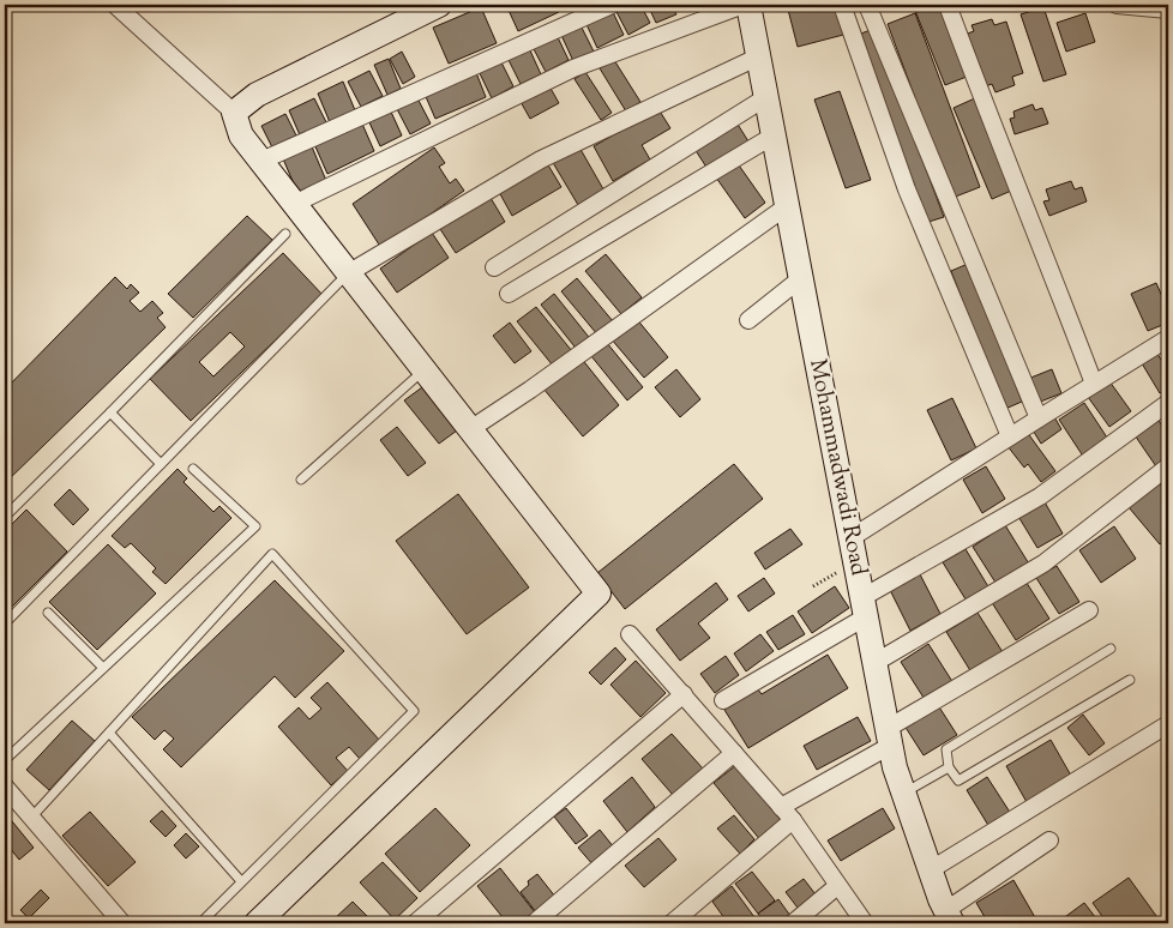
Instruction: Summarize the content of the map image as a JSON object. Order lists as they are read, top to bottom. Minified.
{"streets":{"street":["Mohammadwadi Road"]}}
